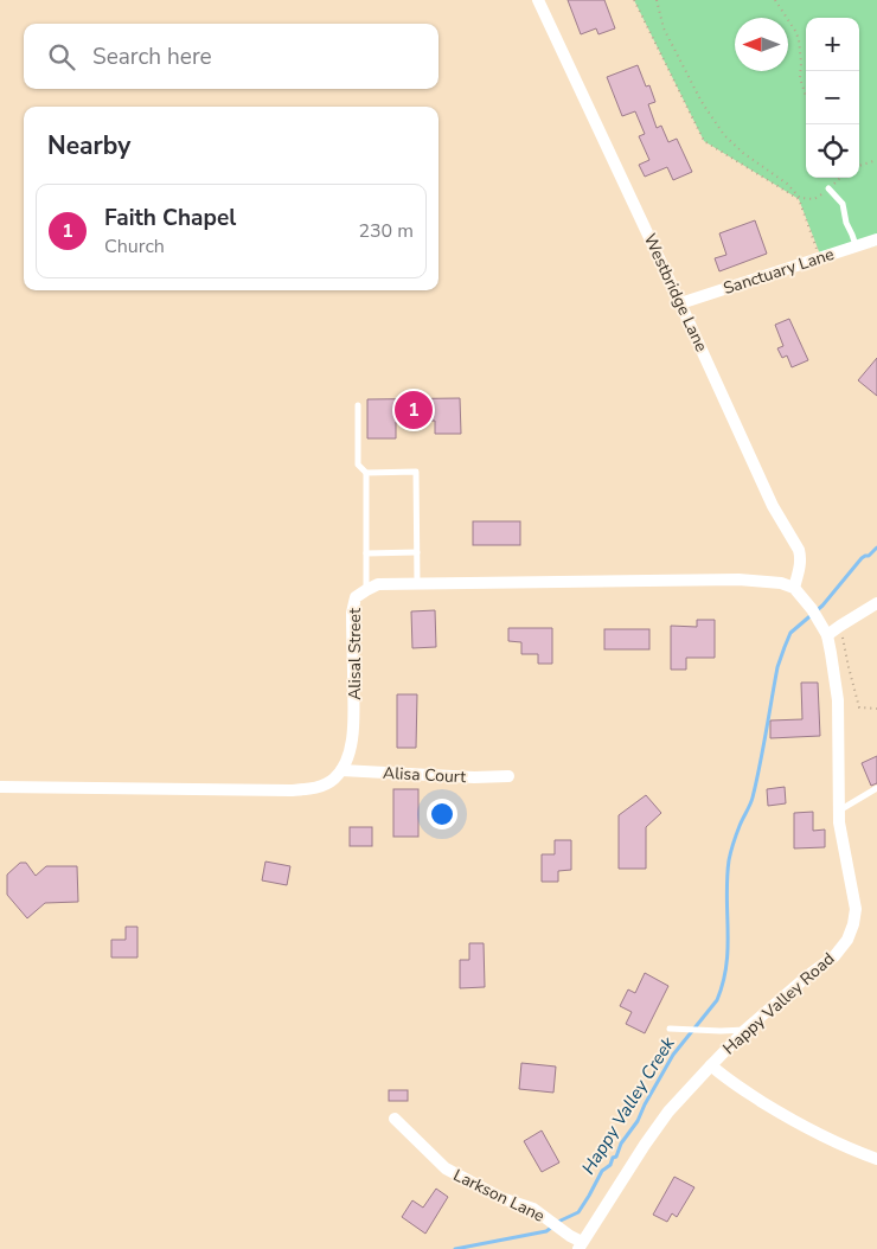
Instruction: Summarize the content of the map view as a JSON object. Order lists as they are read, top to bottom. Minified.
{"streets":{"street":["Sanctuary Lane","Westbridge Lane","Alisal Street","Alisa Court","Happy Valley Road","Larkson Lane"]},"crossings":[["Sanctuary Lane","Westbridge Lane"],["Westbridge Lane","Alisal Street"],["Westbridge Lane","Happy Valley Road"],["Alisal Street","Alisa Court"],["Alisal Street","Happy Valley Road"],["Happy Valley Road","Larkson Lane"]],"water":["Happy Valley Creek"],"north":"left","page":{"map_buttons":["+","−"],"search":"Search here","heading":"Nearby","list":[{"mark":"1","name":"Faith Chapel","note":"Church","value":"230 m"}],"pins":"1"}}
